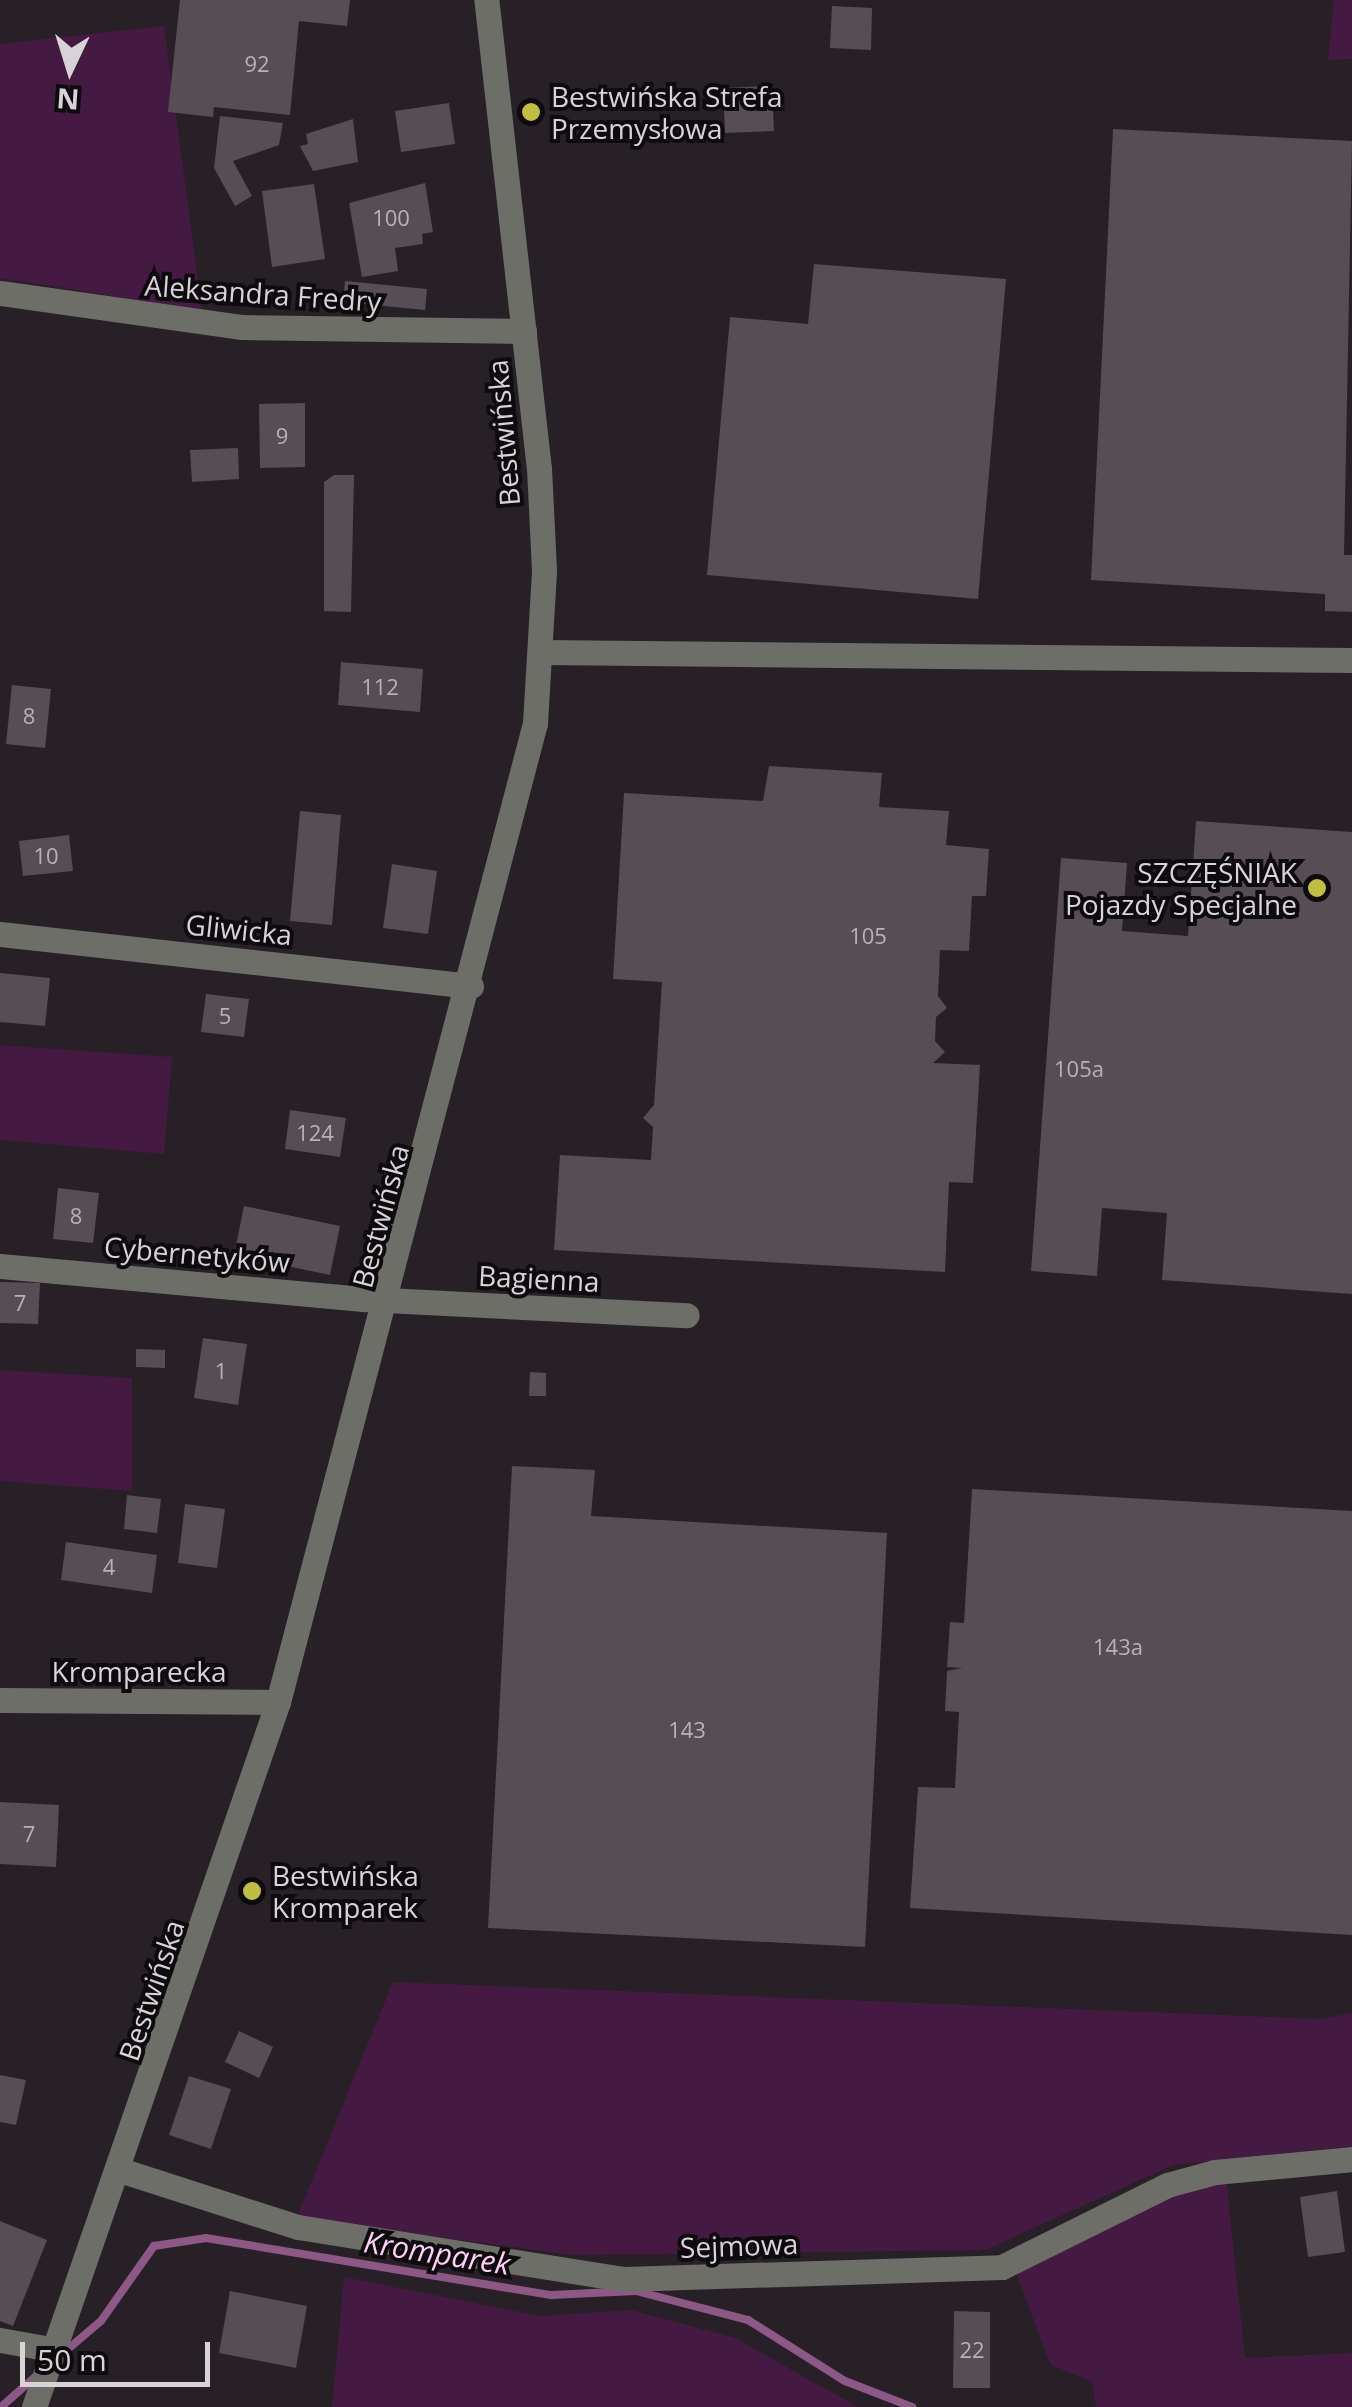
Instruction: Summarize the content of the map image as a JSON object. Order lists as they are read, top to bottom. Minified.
{"streets":{"street":["Aleksandra Fredry","Bestwińska","Gliwicka","Cybernetyków","Bagienna","Kromparecka","Sejmowa"]},"crossings":[["Aleksandra Fredry","Bestwińska"],["Bestwińska","Gliwicka"],["Bestwińska","Cybernetyków"],["Bestwińska","Bagienna"],["Bestwińska","Kromparecka"],["Bestwińska","Sejmowa"],["Cybernetyków","Bagienna"]],"water":["Kromparek"],"places":["Bestwińska Strefa Przemysłowa","SZCZĘŚNIAK Pojazdy Specjalne","Bestwińska Kromparek"],"house_numbers":["92","100","9","112","8","10","105","5","105a","124","8","7","1","4","143a","143","7","22"],"scale_bar":"50 m","north":"bottom"}
